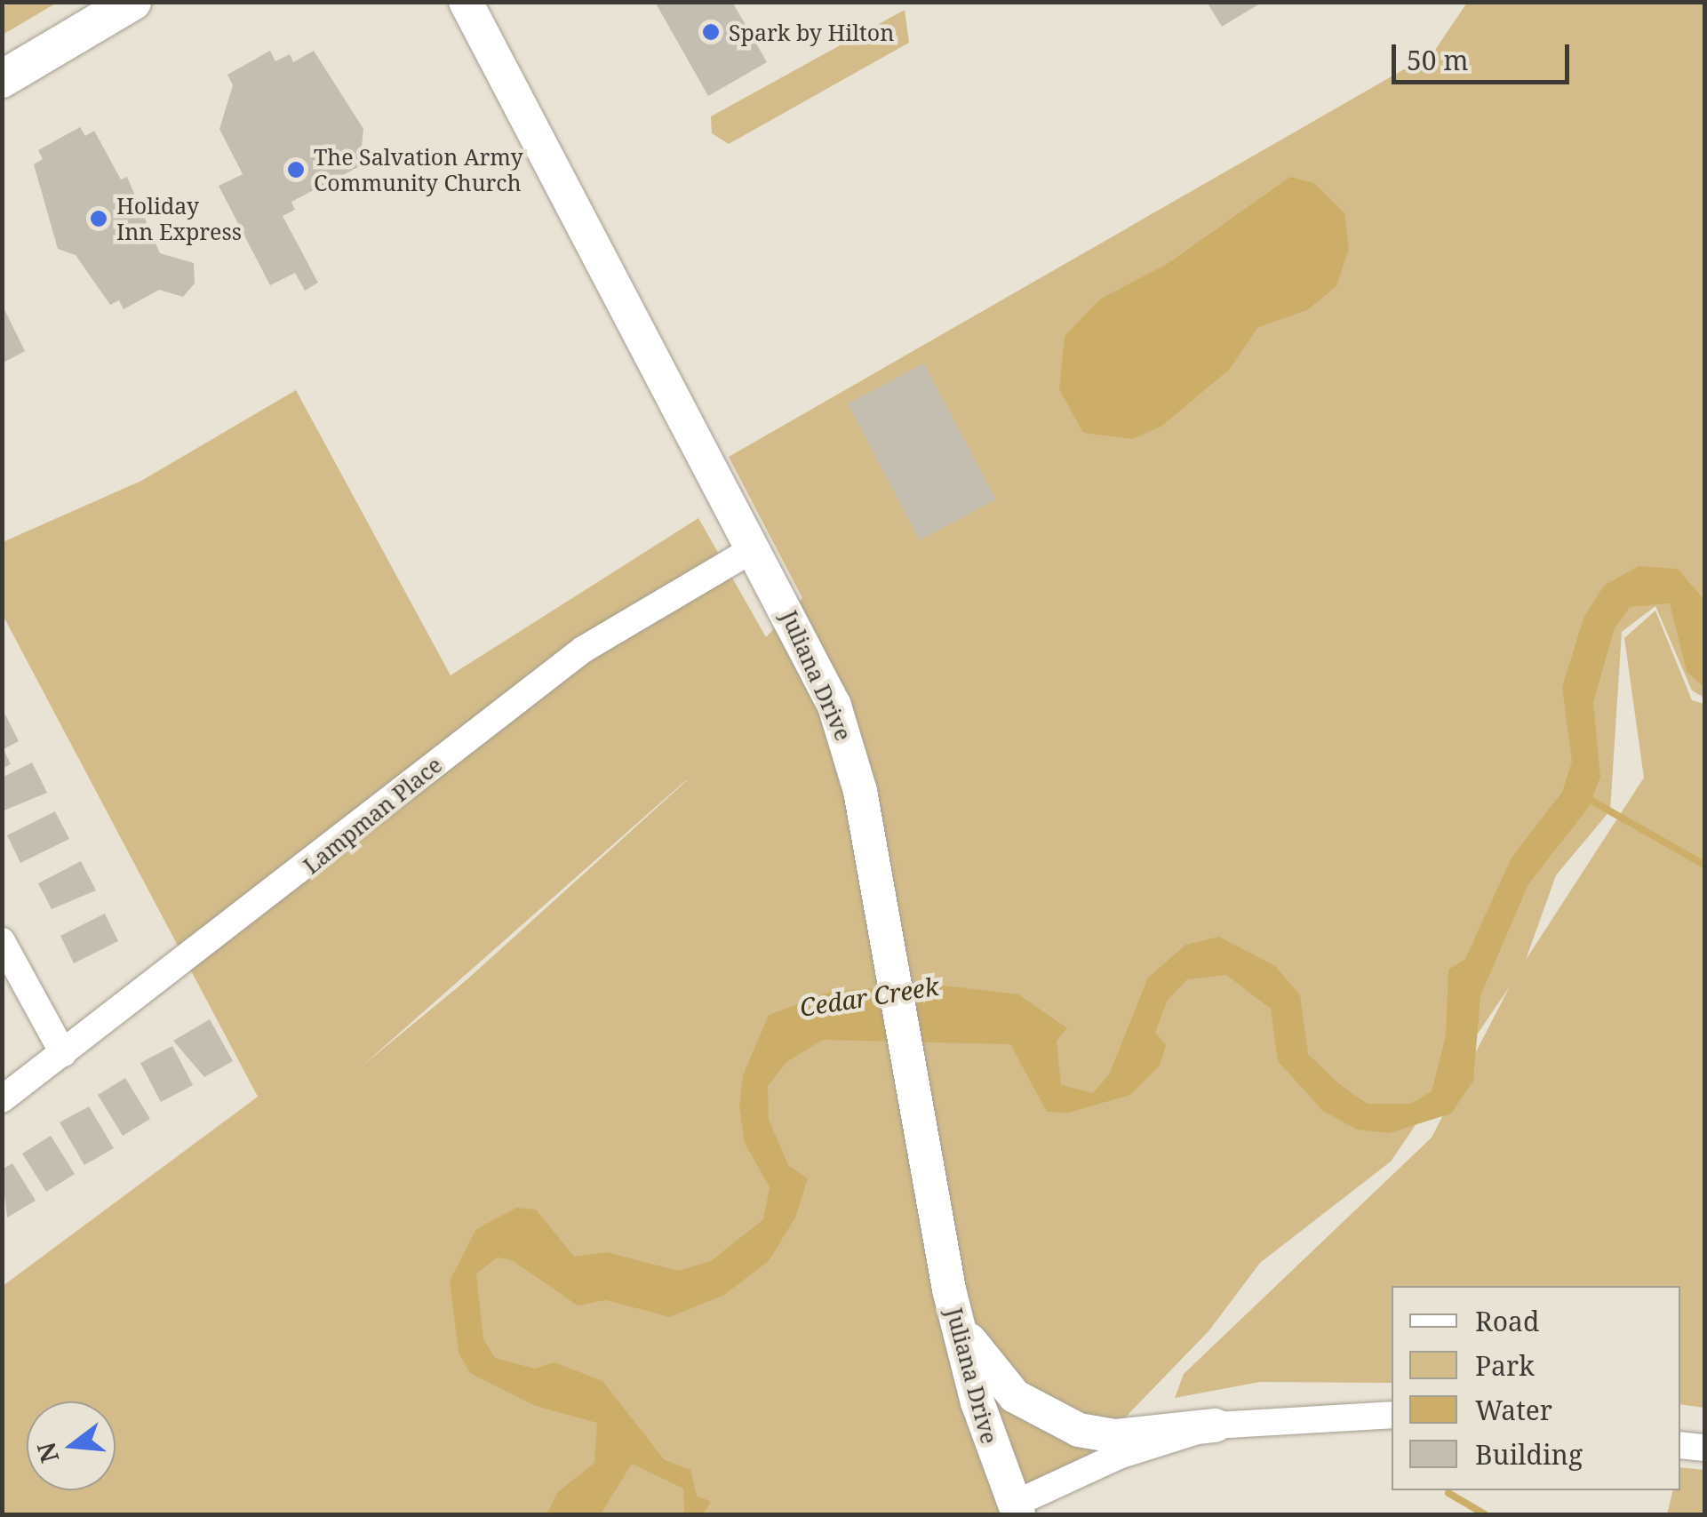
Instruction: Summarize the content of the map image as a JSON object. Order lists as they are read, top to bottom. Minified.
{"streets":{"street":["Juliana Drive","Lampman Place"]},"crossings":[["Juliana Drive","Lampman Place"]],"water":["Cedar Creek"],"places":["Spark by Hilton","The Salvation Army Community Church","Holiday Inn Express"],"legend":["Road","Park","Water","Building"],"scale_bar":"50 m","north":"left"}
